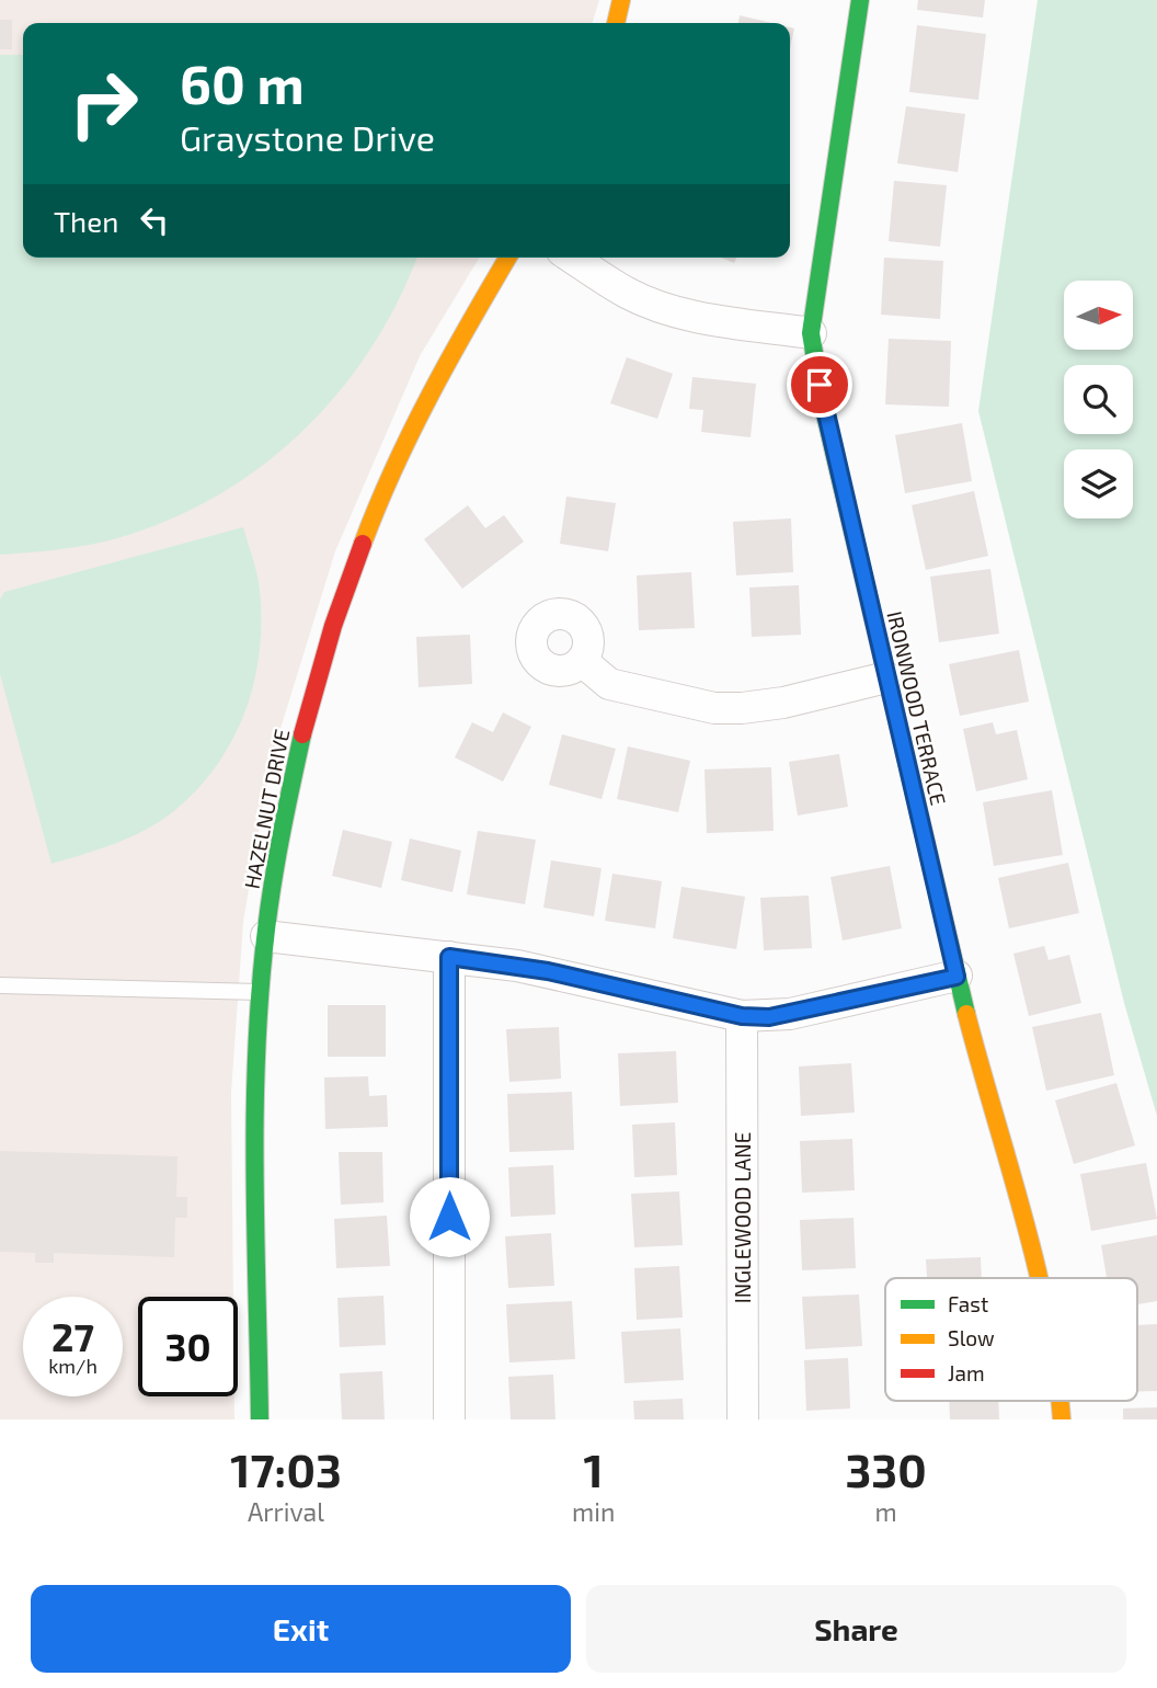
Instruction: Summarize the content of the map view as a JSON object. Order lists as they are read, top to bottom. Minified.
{"streets":{"street":["IRONWOOD TERRACE","HAZELNUT DRIVE","INGLEWOOD LANE"]},"legend":["Fast","Slow","Jam"],"north":"right","page":{"turn":["60 m","Graystone Drive"],"then":"Then","speed":"27 km/h","limit":"30","eta":["17:03","Arrival","1","min","330","m"],"buttons":["Exit","Share"]}}
